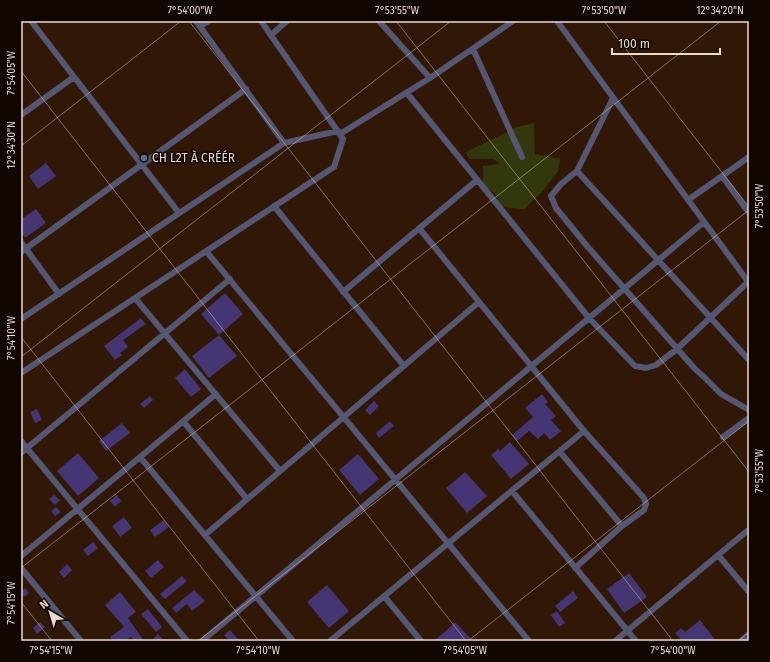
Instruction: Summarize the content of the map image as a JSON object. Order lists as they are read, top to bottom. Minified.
{"places":["CH L2T À CRÉÉR"],"scale_bar":"100 m","north":"top left","coordinates":["7°54'00\"W","7°53'55\"W","7°53'50\"W","12°34'20\"N","7°54'05\"W","12°34'30\"N","7°54'10\"W","7°54'15\"W"]}
